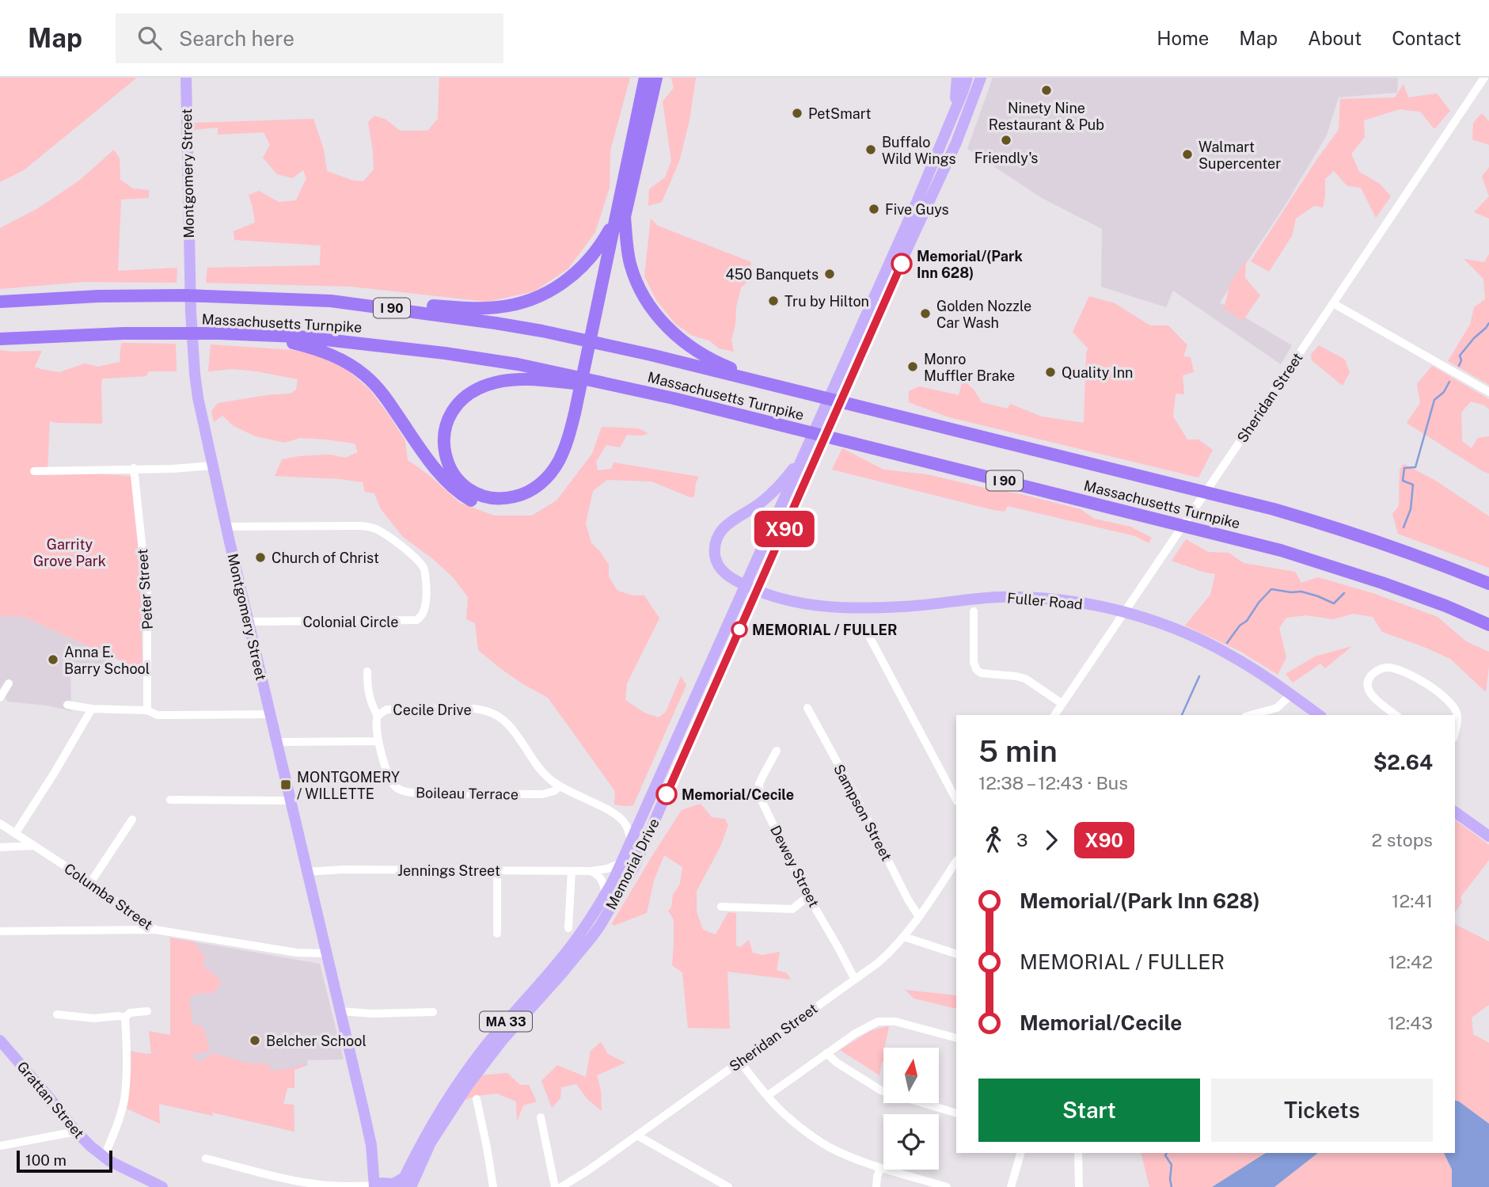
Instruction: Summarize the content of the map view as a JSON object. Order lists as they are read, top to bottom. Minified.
{"streets":{"highway":["I 90","Massachusetts Turnpike"],"main road":["Montgomery Street","Fuller Road","Memorial Drive","MA 33","Grattan Street"],"street":["Sheridan Street","Peter Street","Colonial Circle","Cecile Drive","Boileau Terrace","Sampson Street","Dewey Street","Jennings Street","Columba Street"]},"crossings":[["Montgomery Street","Colonial Circle"],["Montgomery Street","Memorial Drive"],["Montgomery Street","Jennings Street"],["Montgomery Street","Columba Street"],["Sheridan Street","Fuller Road"],["Sheridan Street","Sampson Street"],["Sheridan Street","Dewey Street"],["Fuller Road","Memorial Drive"],["Cecile Drive","Boileau Terrace"],["Cecile Drive","Memorial Drive"],["Memorial Drive","Jennings Street"]],"parks":["Garrity Grove Park"],"places":{"other":["Ninety Nine Restaurant & Pub","PetSmart","Friendly's","Buffalo Wild Wings","Walmart Supercenter","Five Guys","Memorial/(Park Inn 628)","450 Banquets","Tru by Hilton","Golden Nozzle Car Wash","Monro Muffler Brake","Quality Inn","Church of Christ","MEMORIAL / FULLER","Anna E. Barry School","Memorial/Cecile","Belcher School"],"transit":["MONTGOMERY / WILLETTE"]},"lines":["bus line X90"],"scale_bar":"100 m","north":"top","page":{"header":"Map","search":"Search here","nav":["Home","Map","About","Contact"],"on_map":"X90","heading":["5 min","12:38 – 12:43 · Bus","$2.64"],"legs":["3","X90","2 stops"],"list":[{"name":"Memorial/(Park Inn 628)","value":"12:41"},{"name":"MEMORIAL / FULLER","value":"12:42"},{"name":"Memorial/Cecile","value":"12:43"}],"buttons":["Start","Tickets"],"scale":"100 m"}}
